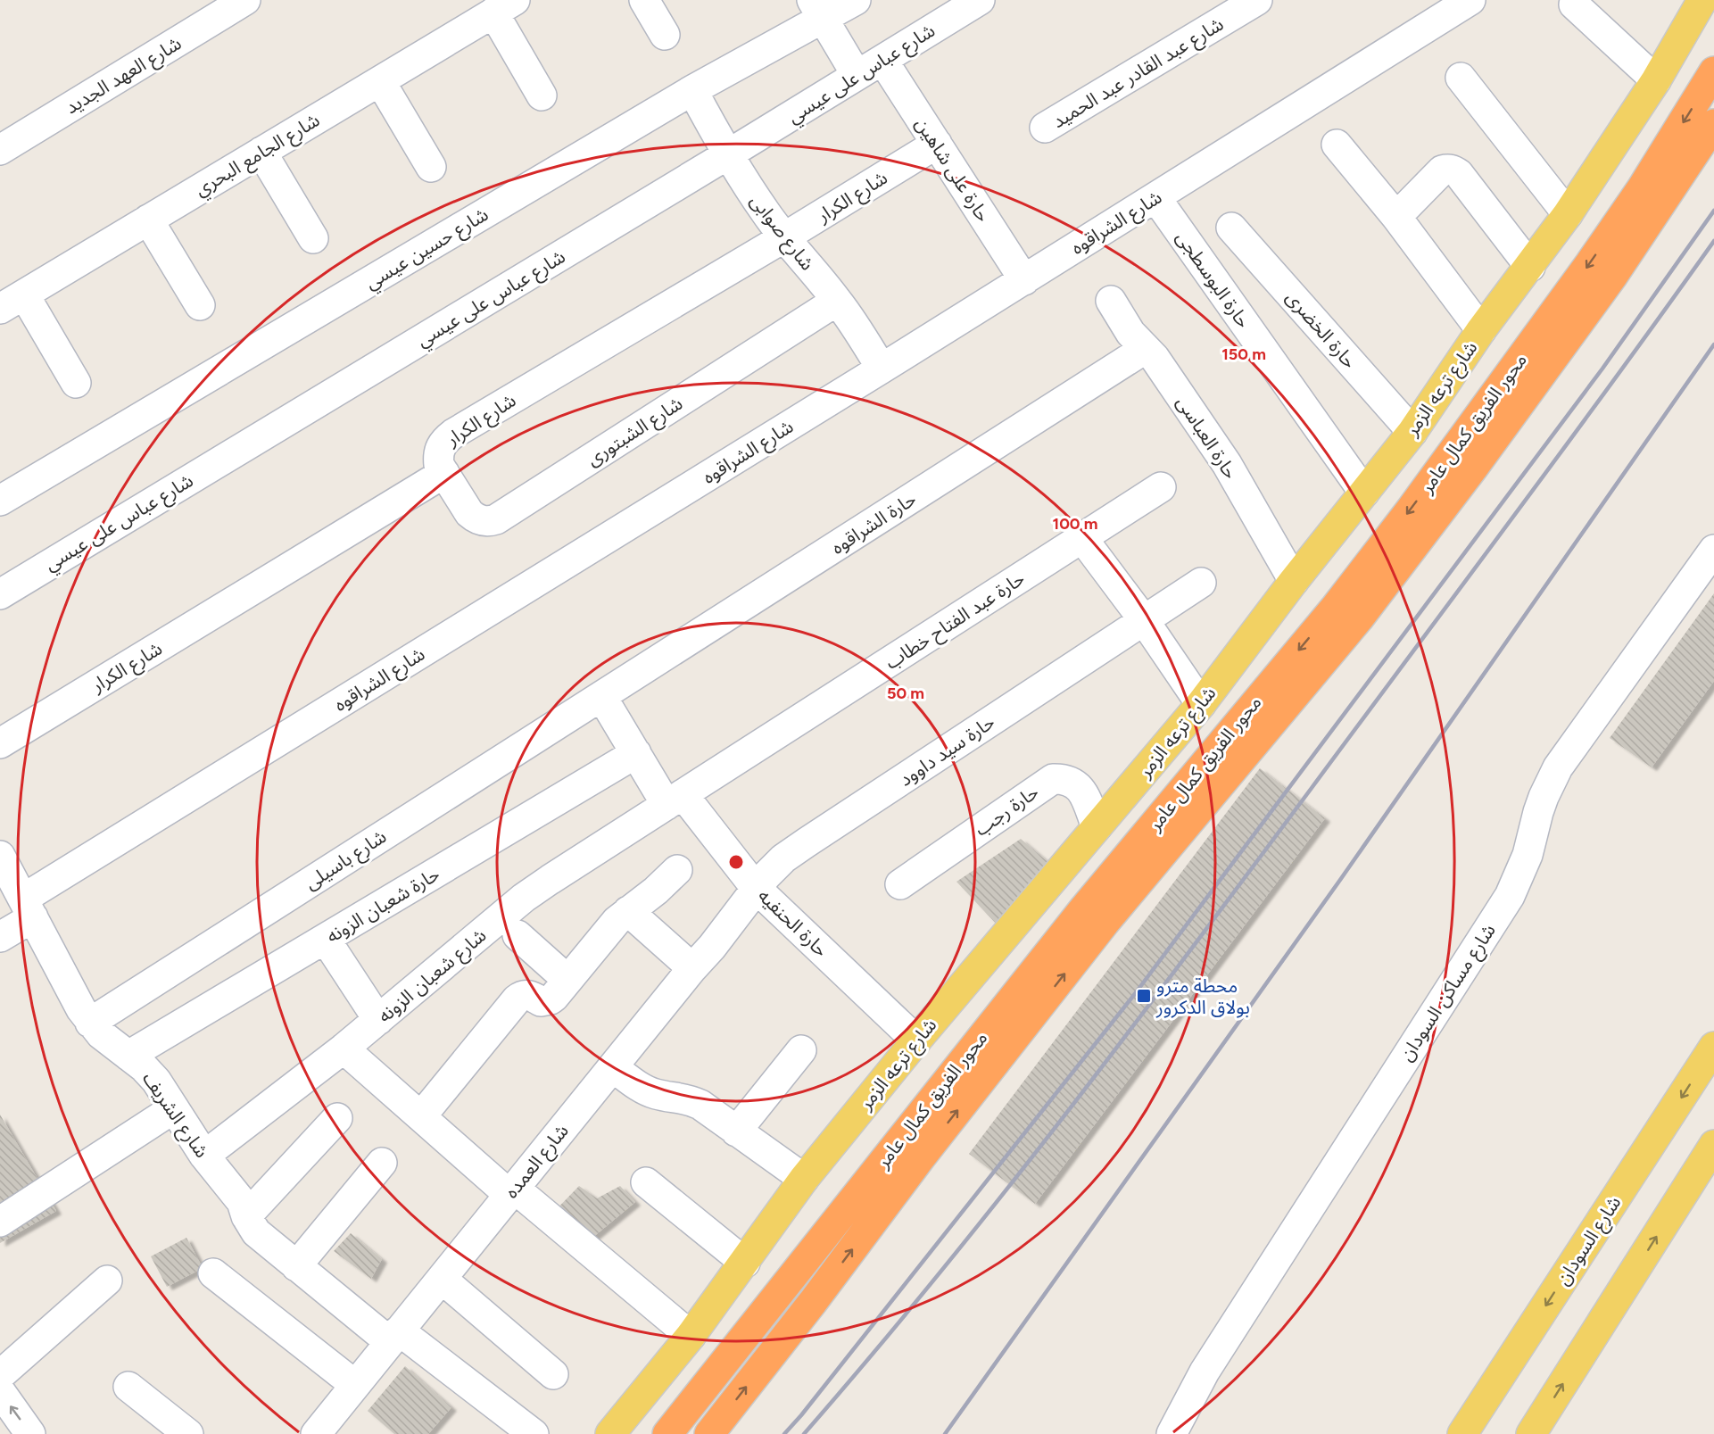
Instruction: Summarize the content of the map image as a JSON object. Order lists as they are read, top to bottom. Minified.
{"streets":{"highway":["محور الفريق كمال عامر"],"main road":["شارع ترعه الزمر","شارع السودان"],"street":["شارع عبد القادر عبد الحميد","شارع عباس على عيسي","شارع العهد الجديد","شارع الجامع البحري","حارة على شاهين","شارع الكرار","شارع الشراقوه","شارع صوابى","شارع حسين عيسي","حارة البوسطجى","حارة الخضرى","شارع الشبتورى","حارة العباسى","حارة الشراقوه","حارة عبد الفتاح خطاب","حارة سيد داوود","حارة رجب","شارع باسيلى","حارة شعبان الزونه","حارة الحنفيه","شارع شعبان الزونه","شارع مساكن السودان","شارع الشريف","شارع العمده"]},"crossings":[["شارع عباس على عيسي","حارة على شاهين"],["شارع عباس على عيسي","شارع صوابى"],["حارة على شاهين","شارع الكرار"],["حارة على شاهين","شارع الشراقوه"],["شارع الكرار","شارع صوابى"],["شارع الكرار","شارع الشبتورى"],["شارع الشراقوه","شارع صوابى"],["شارع الشراقوه","حارة البوسطجى"],["شارع الشراقوه","شارع الشريف"],["شارع صوابى","شارع حسين عيسي"],["شارع صوابى","شارع الشبتورى"],["حارة البوسطجى","شارع ترعه الزمر"],["حارة الخضرى","شارع ترعه الزمر"],["شارع ترعه الزمر","حارة العباسى"],["شارع ترعه الزمر","حارة رجب"],["شارع ترعه الزمر","حارة الحنفيه"],["حارة العباسى","حارة الشراقوه"],["حارة الشراقوه","شارع باسيلى"],["حارة الشراقوه","حارة الحنفيه"],["حارة عبد الفتاح خطاب","حارة الحنفيه"],["حارة عبد الفتاح خطاب","شارع شعبان الزونه"],["حارة سيد داوود","حارة الحنفيه"],["حارة سيد داوود","شارع العمده"],["شارع باسيلى","حارة الحنفيه"],["شارع باسيلى","شارع الشريف"],["حارة شعبان الزونه","حارة الحنفيه"],["حارة شعبان الزونه","شارع الشريف"],["حارة الحنفيه","شارع شعبان الزونه"],["حارة الحنفيه","شارع العمده"],["شارع شعبان الزونه","شارع الشريف"],["شارع الشريف","شارع العمده"]],"places":{"transit":["محطة مترو بولاق الدكرور"]},"rings":["150 m","100 m","50 m"]}
